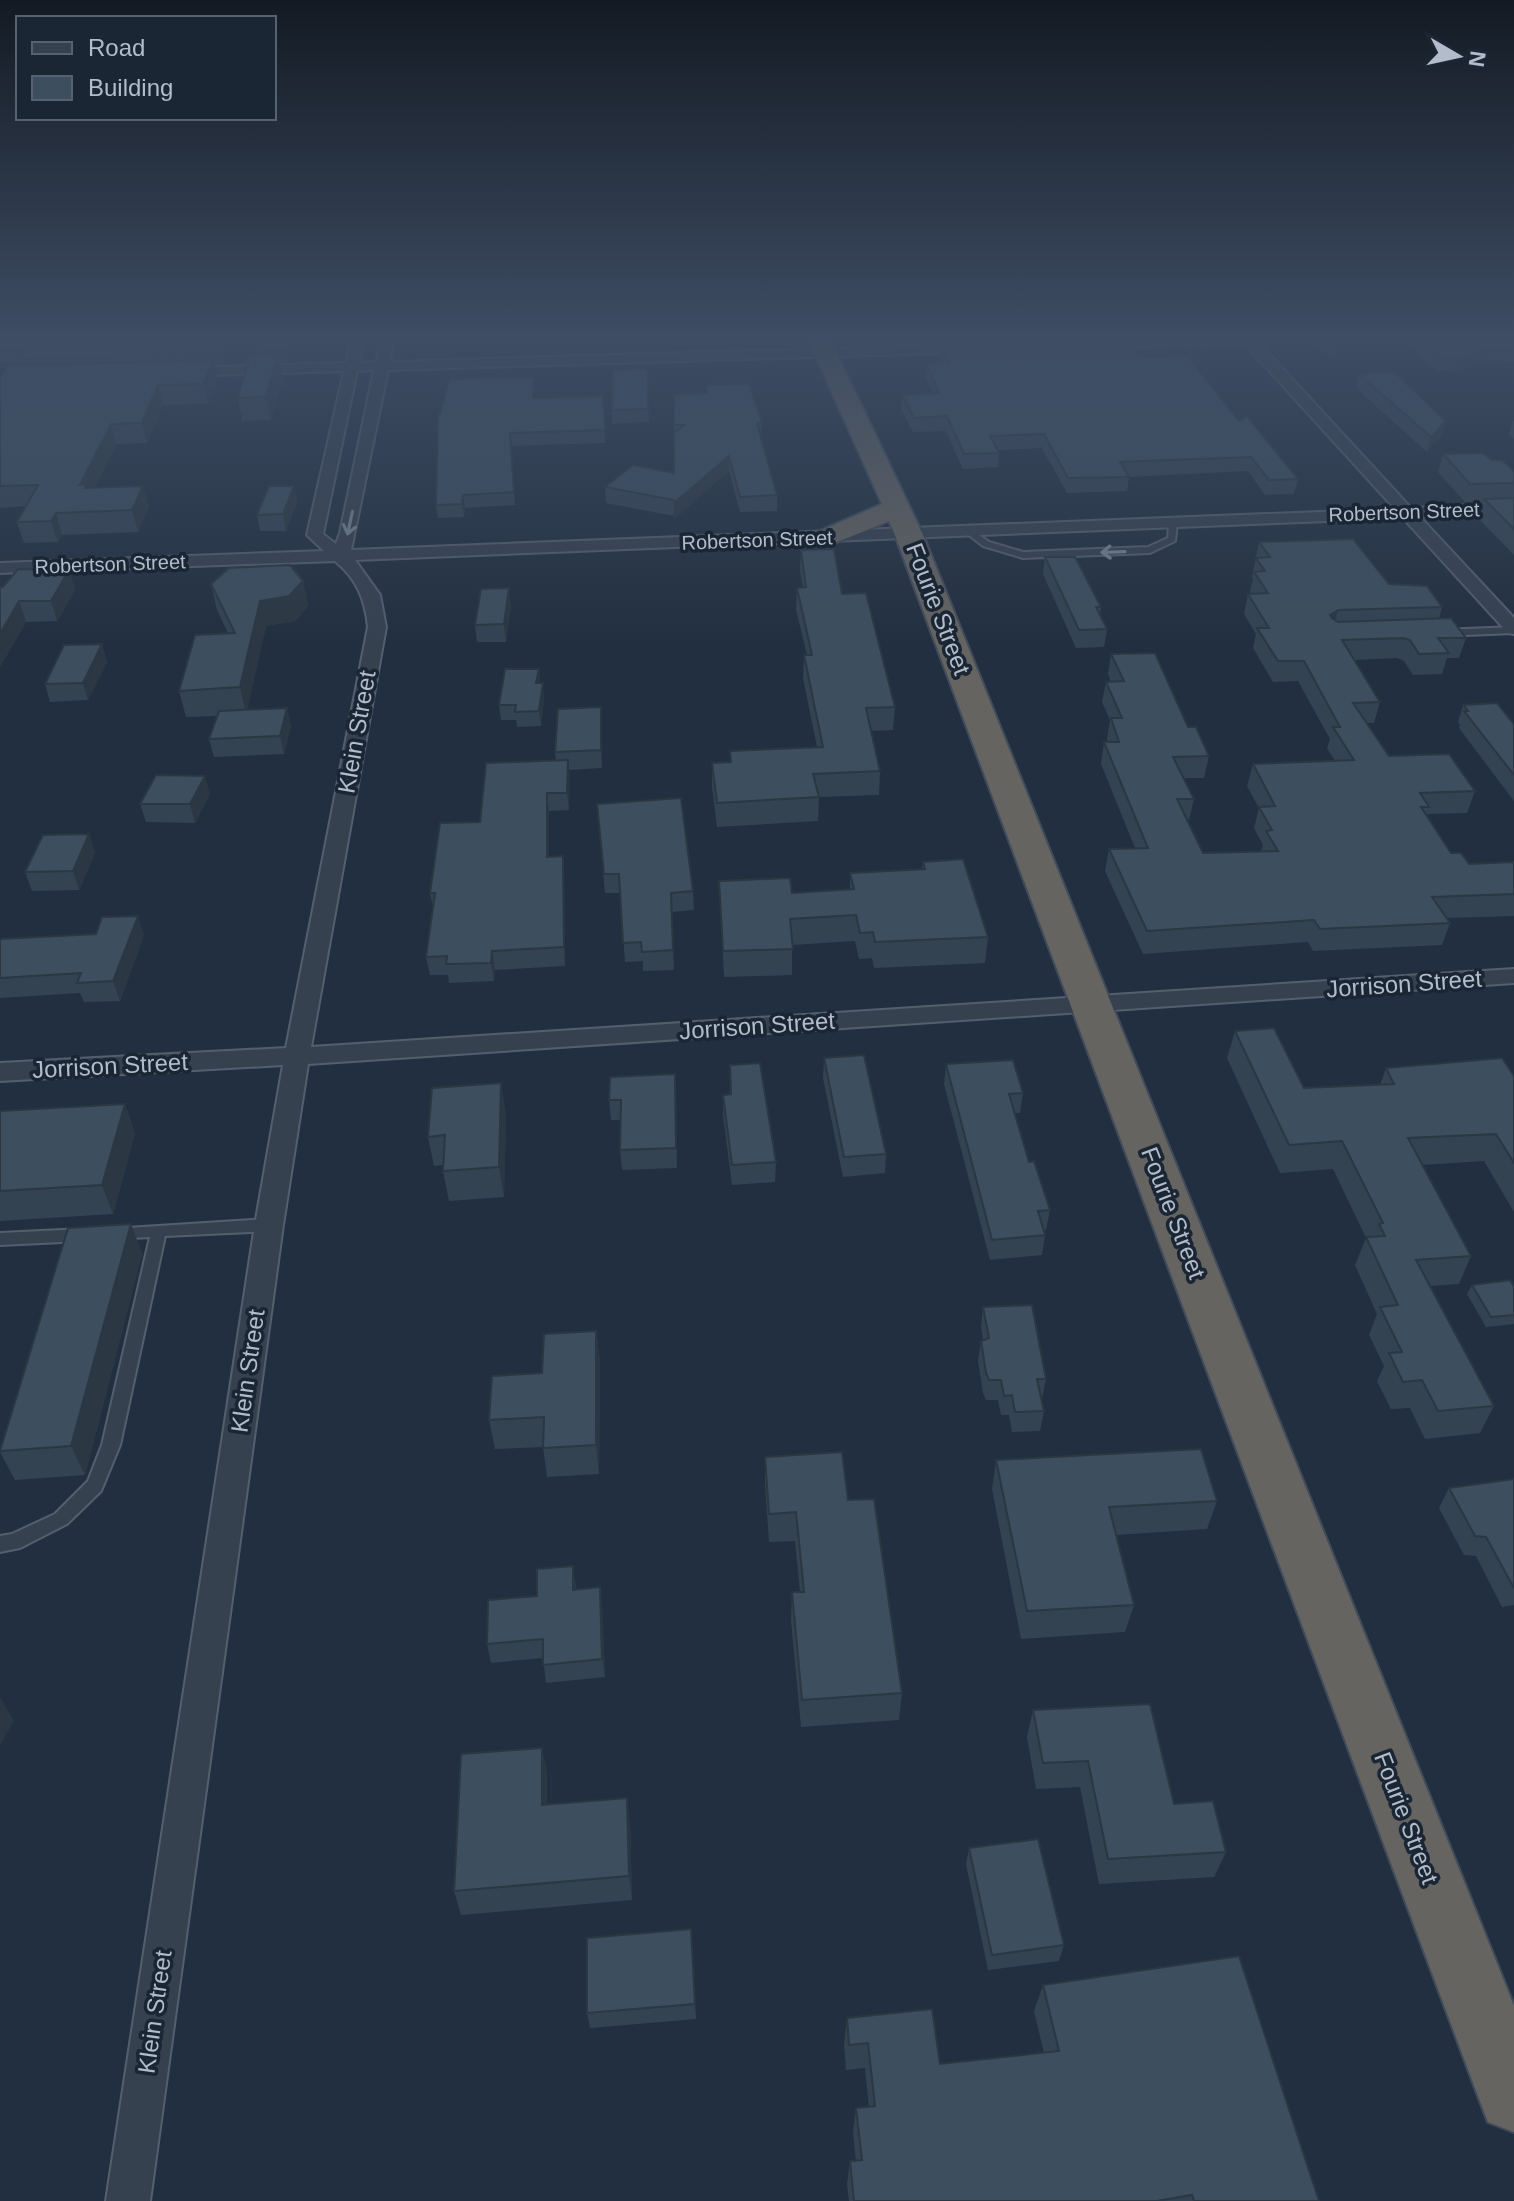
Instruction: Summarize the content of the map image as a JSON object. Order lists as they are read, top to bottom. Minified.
{"streets":{"highway":["Fourie Street"],"street":["Robertson Street","Klein Street","Jorrison Street"]},"crossings":[["Robertson Street","Fourie Street"],["Robertson Street","Klein Street"],["Fourie Street","Jorrison Street"],["Klein Street","Jorrison Street"]],"legend":["Road","Building"],"north":"right"}
